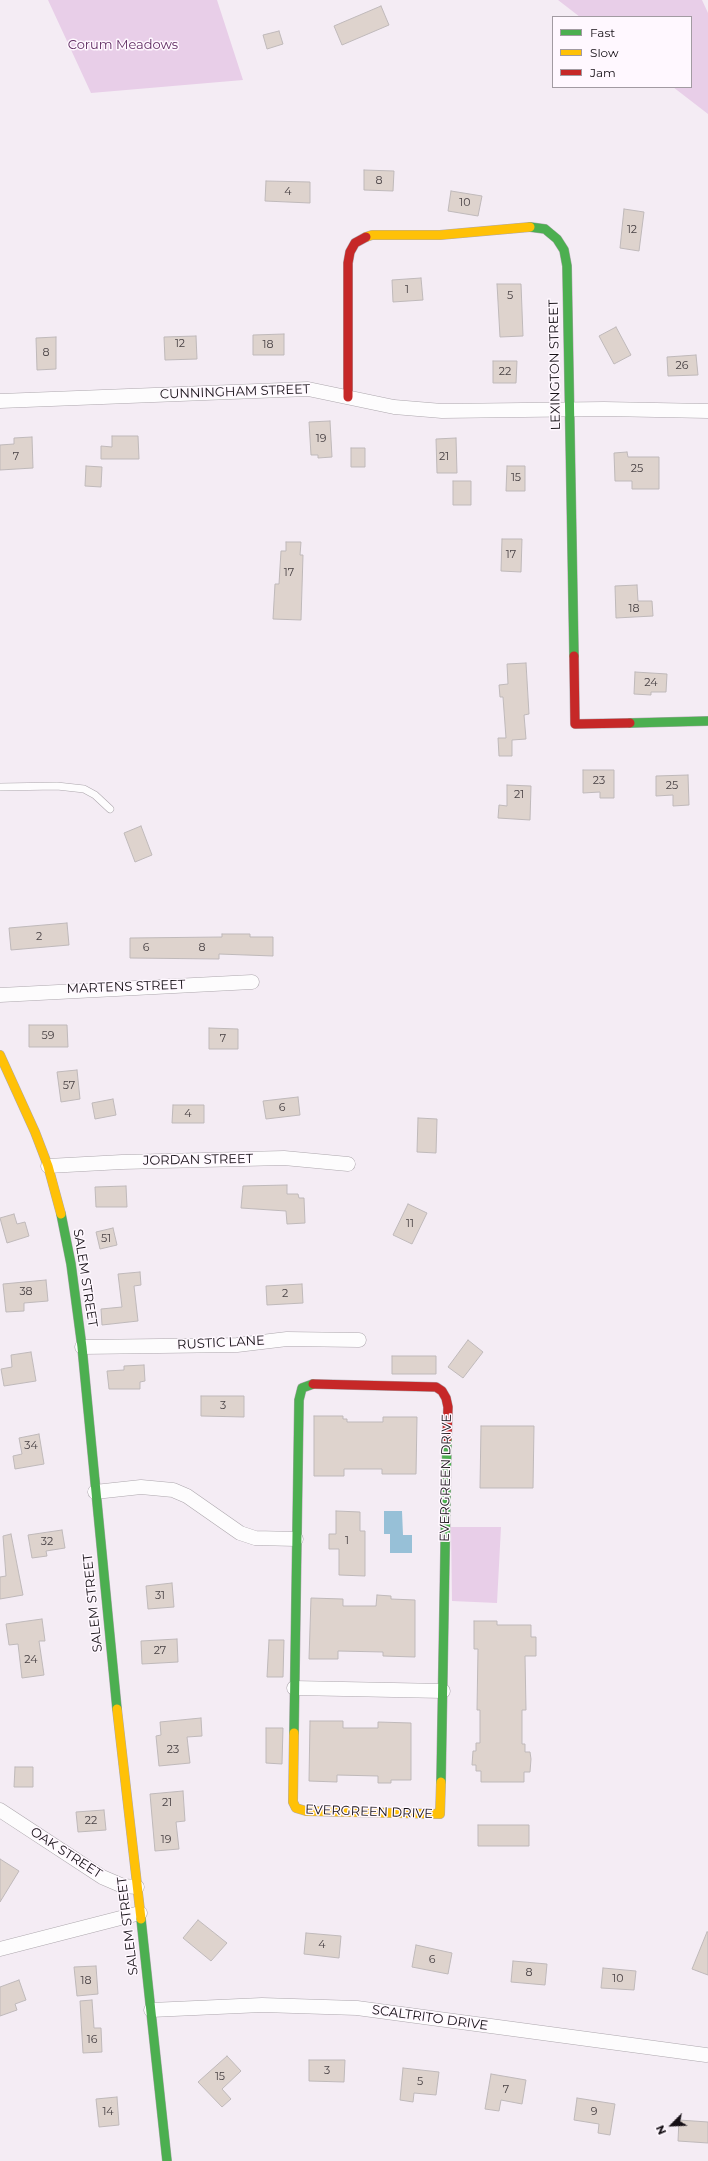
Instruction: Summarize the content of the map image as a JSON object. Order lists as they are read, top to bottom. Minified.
{"streets":{"street":["LEXINGTON STREET","CUNNINGHAM STREET","MARTENS STREET","JORDAN STREET","SALEM STREET","RUSTIC LANE","EVERGREEN DRIVE","OAK STREET","SCALTRITO DRIVE"]},"crossings":[["LEXINGTON STREET","CUNNINGHAM STREET"],["JORDAN STREET","SALEM STREET"],["SALEM STREET","RUSTIC LANE"],["SALEM STREET","OAK STREET"],["SALEM STREET","SCALTRITO DRIVE"]],"parks":["Corum Meadows"],"house_numbers":["8","4","10","12","1","5","12","18","8","26","22","19","7","21","25","15","17","17","18","24","23","25","21","2","6","8","59","7","57","6","4","11","51","38","2","3","34","1","32","31","27","24","23","21","22","19","4","6","8","10","18","16","3","15","5","7","14","9"],"legend":["Fast","Slow","Jam"],"north":"bottom left"}
